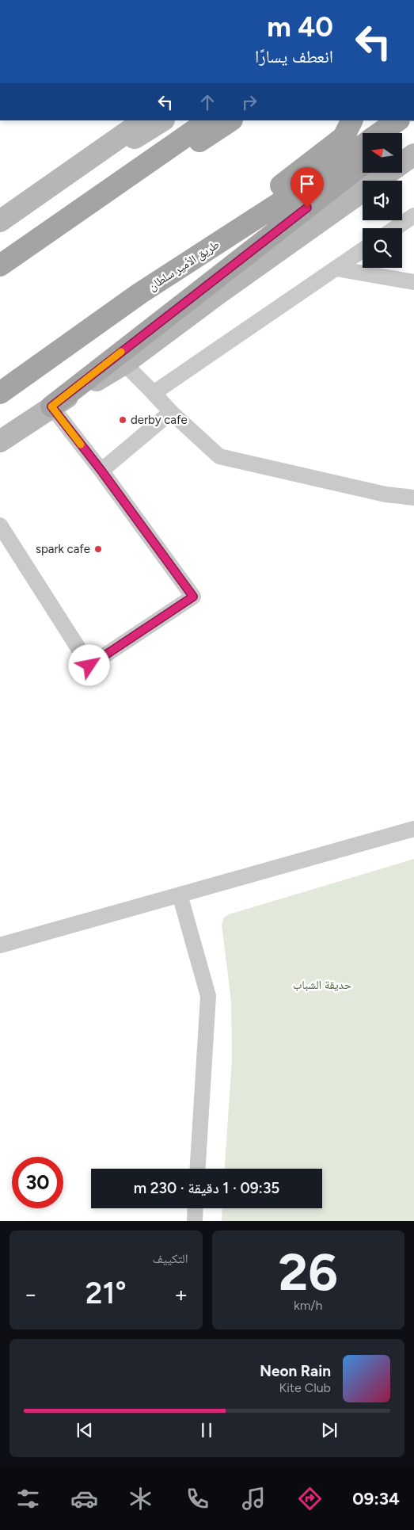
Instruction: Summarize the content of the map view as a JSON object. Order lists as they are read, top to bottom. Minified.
{"streets":{"main road":["طريق الأمير سلطان"]},"parks":["حديقة الشباب"],"places":["derby cafe","spark cafe"],"north":"left","page":{"turn":["40 m","انعطف يسارًا"],"limit":"30","trip":"09:35 · 1 دقيقة · 230 m","tile":[["26","km/h"],"التكييف"],"heat":["−","21°","+"],"song":["Neon Rain","Kite Club"],"tabs":"09:34"}}
